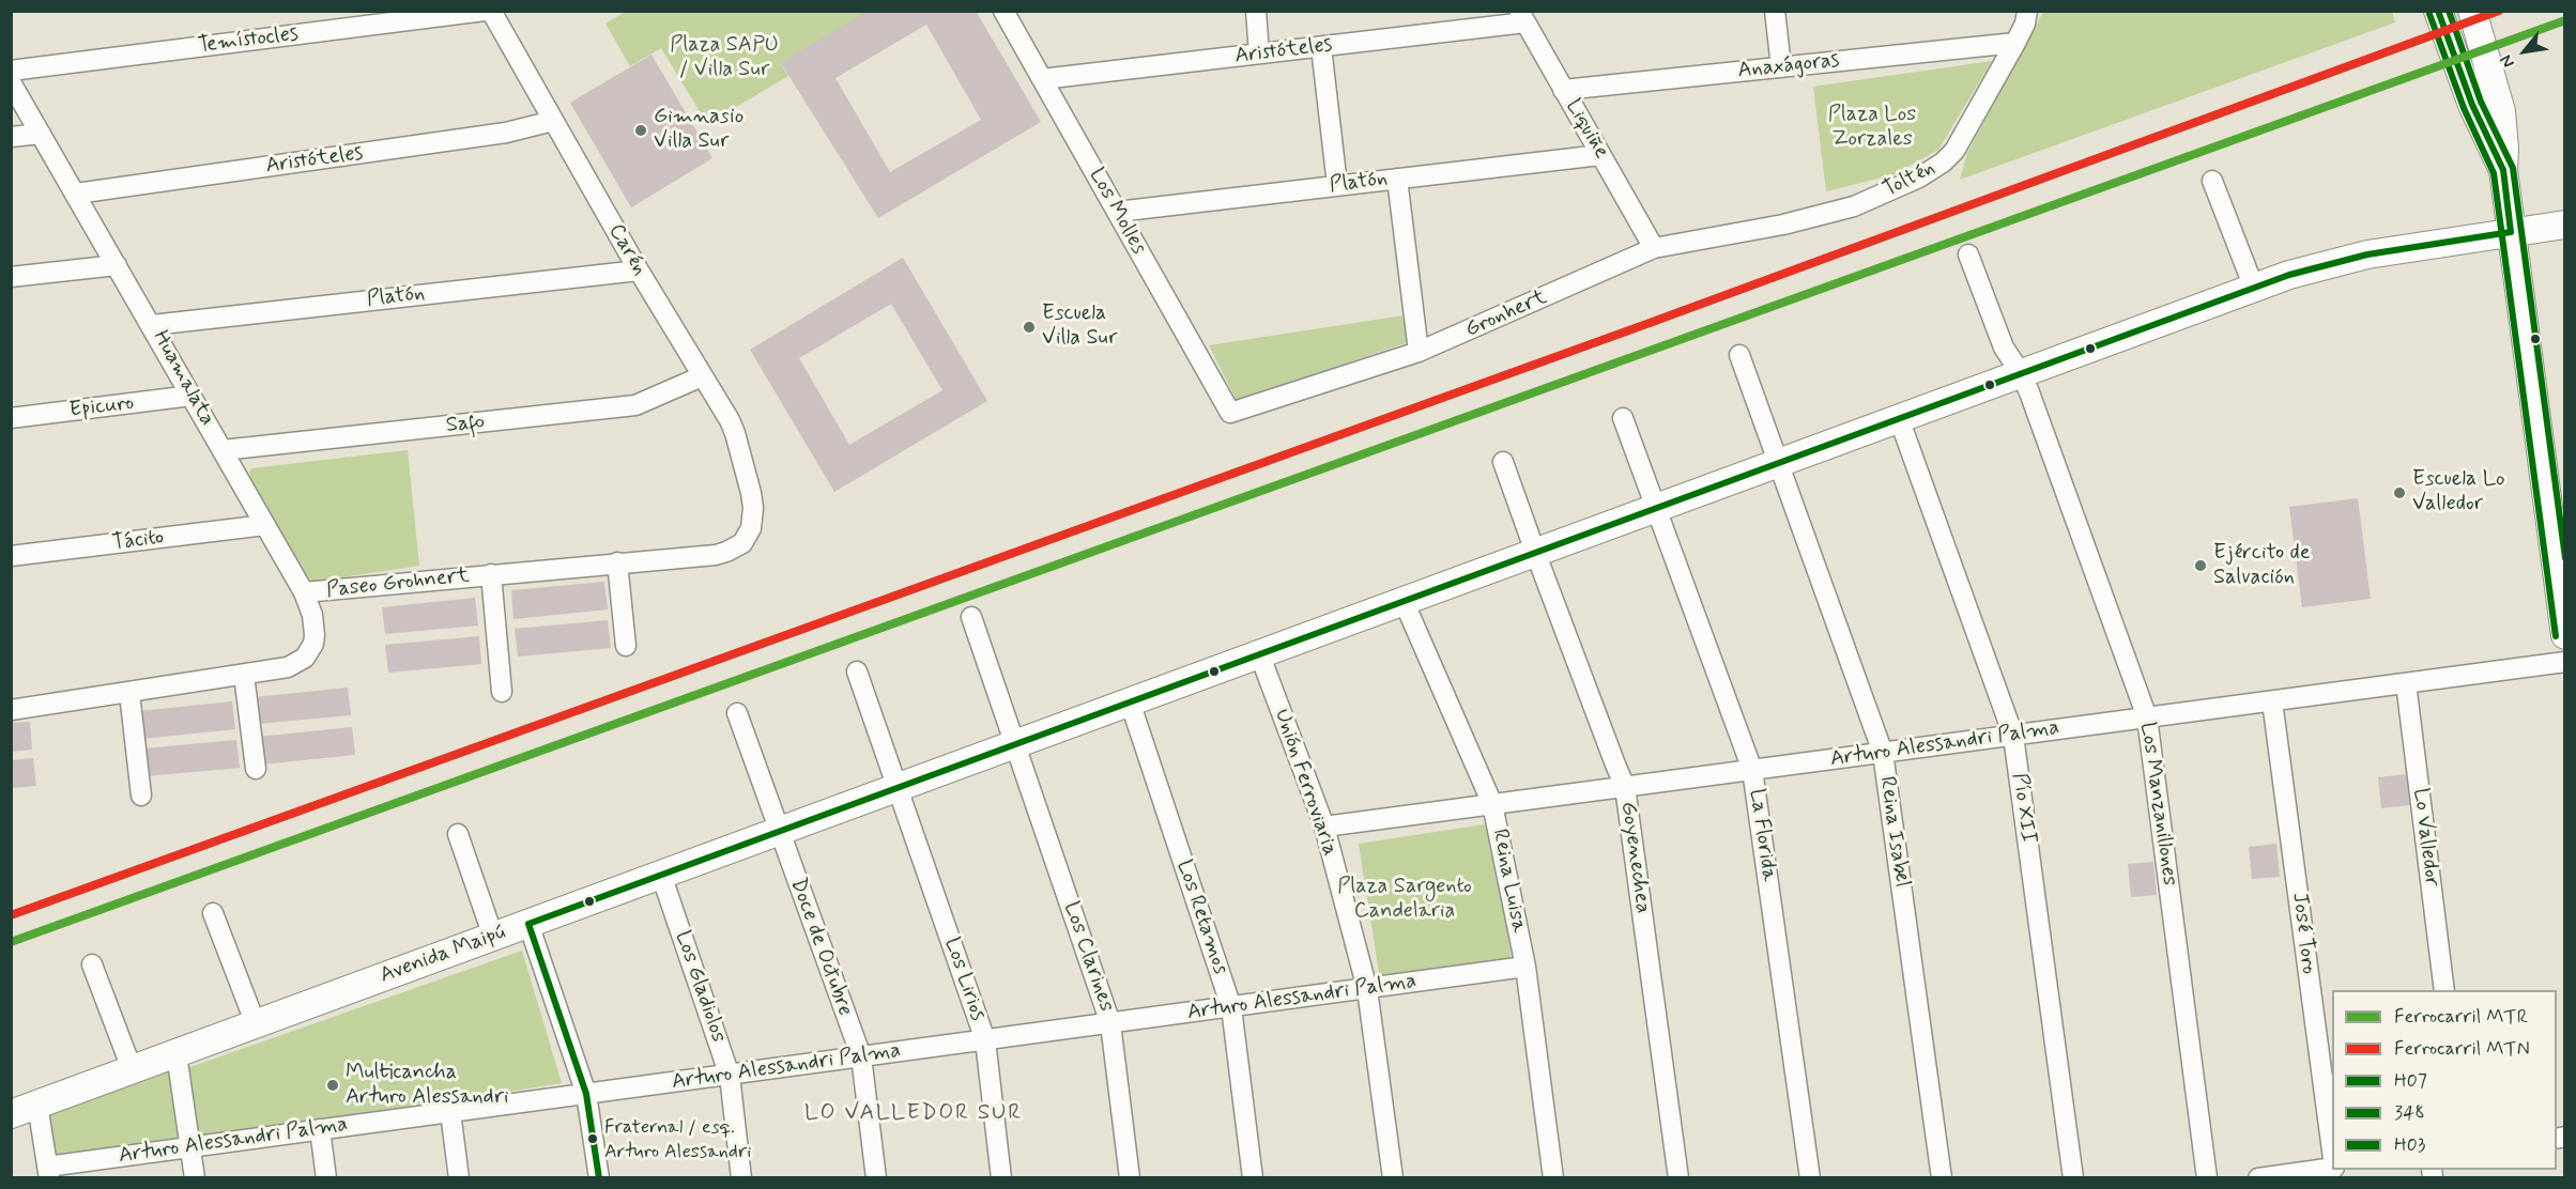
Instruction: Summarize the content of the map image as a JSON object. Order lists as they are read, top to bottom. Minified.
{"streets":{"main road":["Avenida Maipú"],"street":["Temístocles","Aristóteles","Anaxágoras","Liquiñe","Toltén","Platón","Los Molles","Carén","Gronhert","Huamalata","Epicuro","Safo","Tácito","Paseo Grohnert","Arturo Alessandri Palma","Unión Ferroviaria","Los Manzanillones","Pío XII","Reina Isabel","La Florida","Lo Valledor","Goyenechea","Reina Luisa","Los Retamos","José Toro","Doce de Octubre","Los Clarines","Los Lirios","Los Gladiolos"]},"crossings":[["Aristóteles","Liquiñe"],["Aristóteles","Los Molles"],["Aristóteles","Carén"],["Aristóteles","Huamalata"],["Anaxágoras","Liquiñe"],["Anaxágoras","Toltén"],["Liquiñe","Platón"],["Liquiñe","Gronhert"],["Toltén","Gronhert"],["Platón","Los Molles"],["Platón","Carén"],["Platón","Huamalata"],["Los Molles","Gronhert"],["Carén","Safo"],["Carén","Paseo Grohnert"],["Huamalata","Epicuro"],["Huamalata","Safo"],["Huamalata","Tácito"],["Huamalata","Paseo Grohnert"],["Arturo Alessandri Palma","Unión Ferroviaria"],["Arturo Alessandri Palma","Los Manzanillones"],["Arturo Alessandri Palma","Pío XII"],["Arturo Alessandri Palma","Reina Isabel"],["Arturo Alessandri Palma","La Florida"],["Arturo Alessandri Palma","Lo Valledor"],["Arturo Alessandri Palma","Goyenechea"],["Arturo Alessandri Palma","Reina Luisa"],["Arturo Alessandri Palma","Los Retamos"],["Arturo Alessandri Palma","José Toro"],["Arturo Alessandri Palma","Doce de Octubre"],["Arturo Alessandri Palma","Los Clarines"],["Arturo Alessandri Palma","Los Lirios"],["Arturo Alessandri Palma","Los Gladiolos"],["Unión Ferroviaria","Avenida Maipú"],["Los Manzanillones","Avenida Maipú"],["Pío XII","Avenida Maipú"],["Reina Isabel","Avenida Maipú"],["La Florida","Avenida Maipú"],["Goyenechea","Avenida Maipú"],["Reina Luisa","Avenida Maipú"],["Los Retamos","Avenida Maipú"],["Doce de Octubre","Avenida Maipú"],["Avenida Maipú","Los Clarines"],["Avenida Maipú","Los Lirios"],["Avenida Maipú","Los Gladiolos"]],"districts":["LO VALLEDOR SUR"],"parks":["Plaza SAPU / Villa Sur","Plaza Los Zorzales","Plaza Sargento Candelaria"],"places":["Gimnasio Villa Sur","Escuela Villa Sur","Escuela Lo Valledor","Ejército de Salvación","Multicancha Arturo Alessandri","Fraternal / esq. Arturo Alessandri"],"lines":["rail line MTN","transit line H07","transit line H03","transit line 348","rail line MTR"],"legend":["Ferrocarril MTR","Ferrocarril MTN","H07","348","H03"],"north":"bottom left"}
